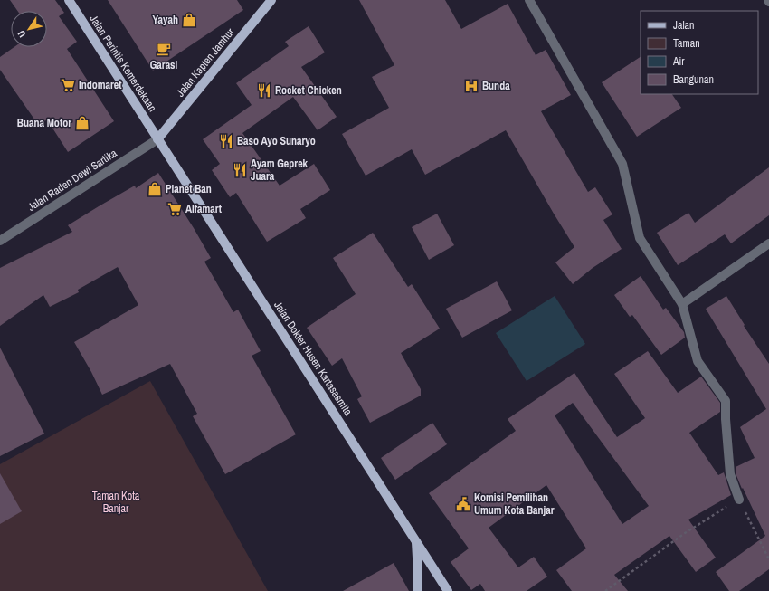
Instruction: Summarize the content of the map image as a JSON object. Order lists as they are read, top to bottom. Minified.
{"streets":{"main road":["Jalan Kapten Jamhur","Jalan Perintis Kemerdekaan","Jalan Dokter Husen Kartasasmita"],"street":["Jalan Raden Dewi Sartika"]},"crossings":[["Jalan Kapten Jamhur","Jalan Perintis Kemerdekaan"],["Jalan Kapten Jamhur","Jalan Raden Dewi Sartika"],["Jalan Kapten Jamhur","Jalan Dokter Husen Kartasasmita"],["Jalan Perintis Kemerdekaan","Jalan Raden Dewi Sartika"],["Jalan Perintis Kemerdekaan","Jalan Dokter Husen Kartasasmita"],["Jalan Raden Dewi Sartika","Jalan Dokter Husen Kartasasmita"]],"parks":["Taman Kota Banjar"],"places":{"shop":["Yayah","Buana Motor","Planet Ban"],"cafe":["Garasi"],"supermarket":["Indomaret","Alfamart"],"hospital":["Bunda"],"restaurant":["Rocket Chicken","Baso Ayo Sunaryo","Ayam Geprek Juara"],"public building":["Komisi Pemilihan Umum Kota Banjar"]},"legend":["Jalan","Taman","Air","Bangunan"],"north":"bottom left"}
